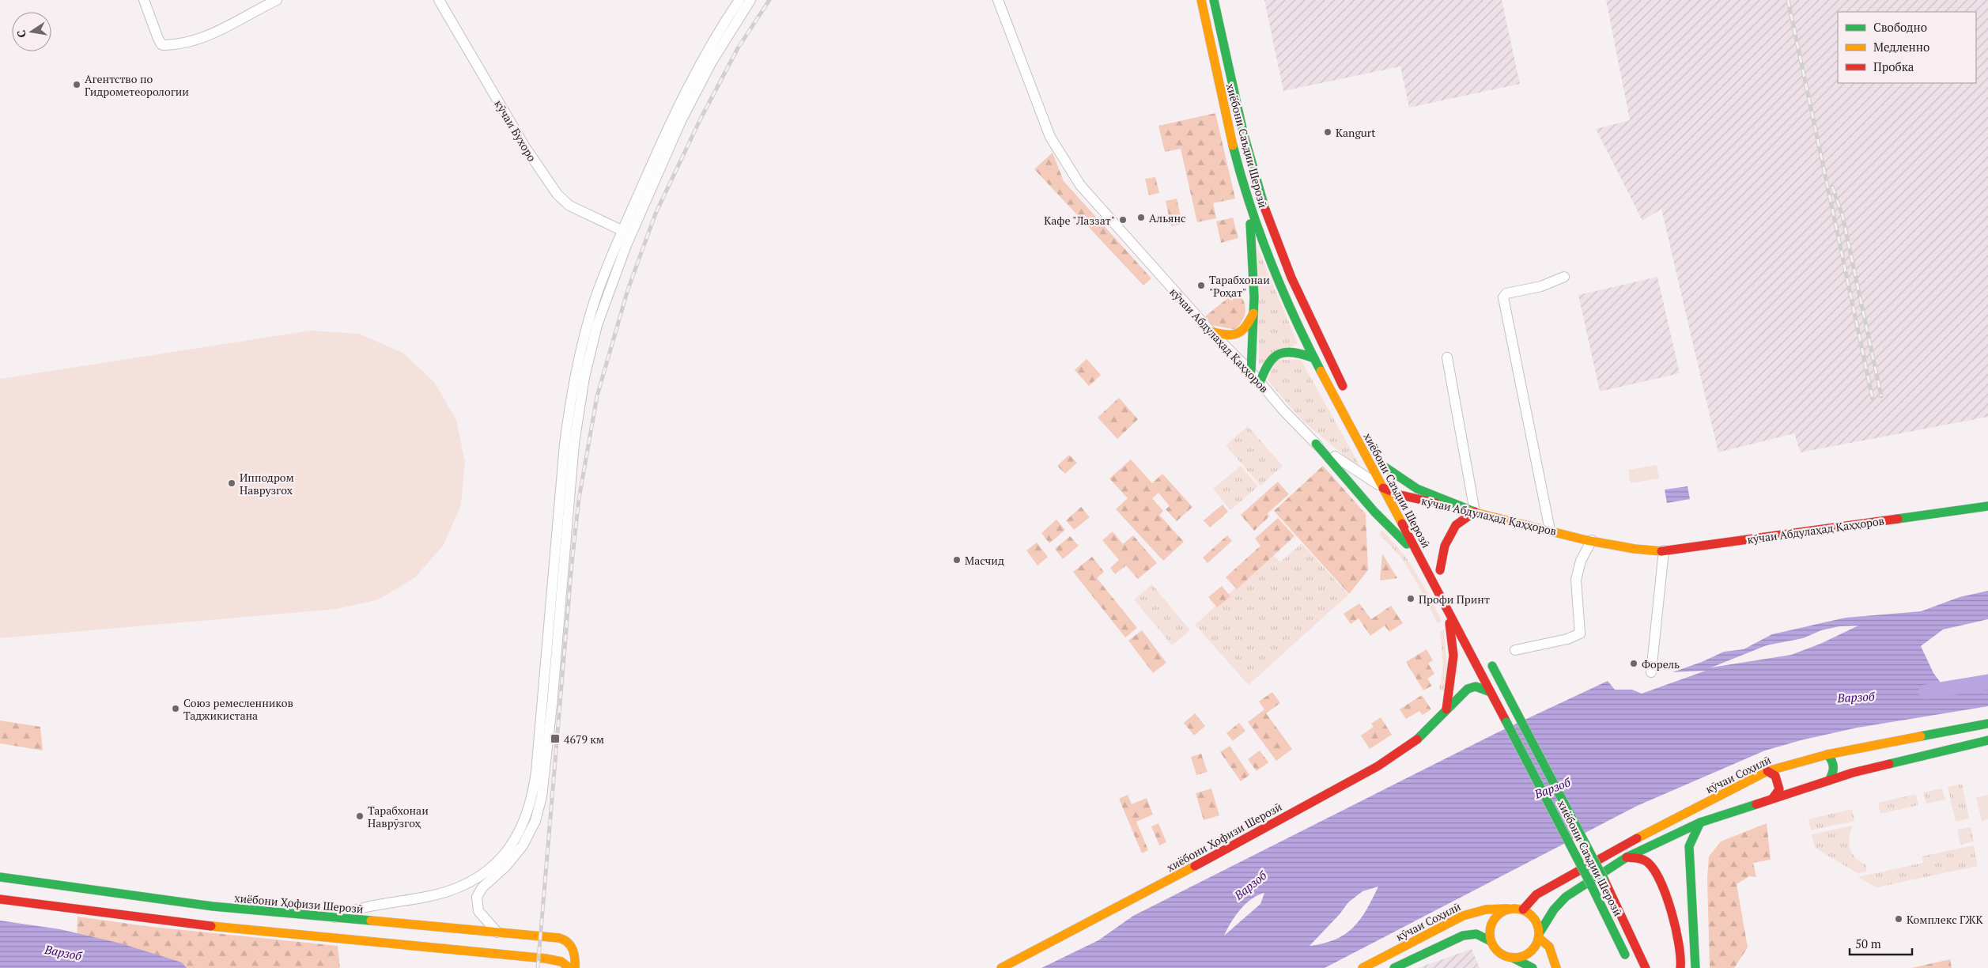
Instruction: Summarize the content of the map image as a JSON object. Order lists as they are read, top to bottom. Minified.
{"streets":{"main road":["хиёбони Саъдии Шерозӣ","кӯчаи Абдулаҳад Қаҳҳоров","кӯчаи Соҳилӣ","хиёбони Ҳофизи Шерозӣ"],"street":["кӯчаи Бухоро"]},"crossings":[["хиёбони Саъдии Шерозӣ","кӯчаи Абдулаҳад Қаҳҳоров"],["хиёбони Саъдии Шерозӣ","хиёбони Ҳофизи Шерозӣ"]],"water":["Варзоб"],"places":{"other":["Агентство по Гидрометеорологии","Kangurt","Альянс","Кафе \"Лаззат\"","Тарабхонаи \"Роҳат\"","Ипподром Наврузгох","Масчид","Профи Принт","Форель","Союз ремесленников Таджикистана","Тарабхонаи Наврӯзгоҳ","Комплекс ГЖК"],"transit":["4679 км"]},"legend":["Свободно","Медленно","Пробка"],"scale_bar":"50 m","north":"left"}
